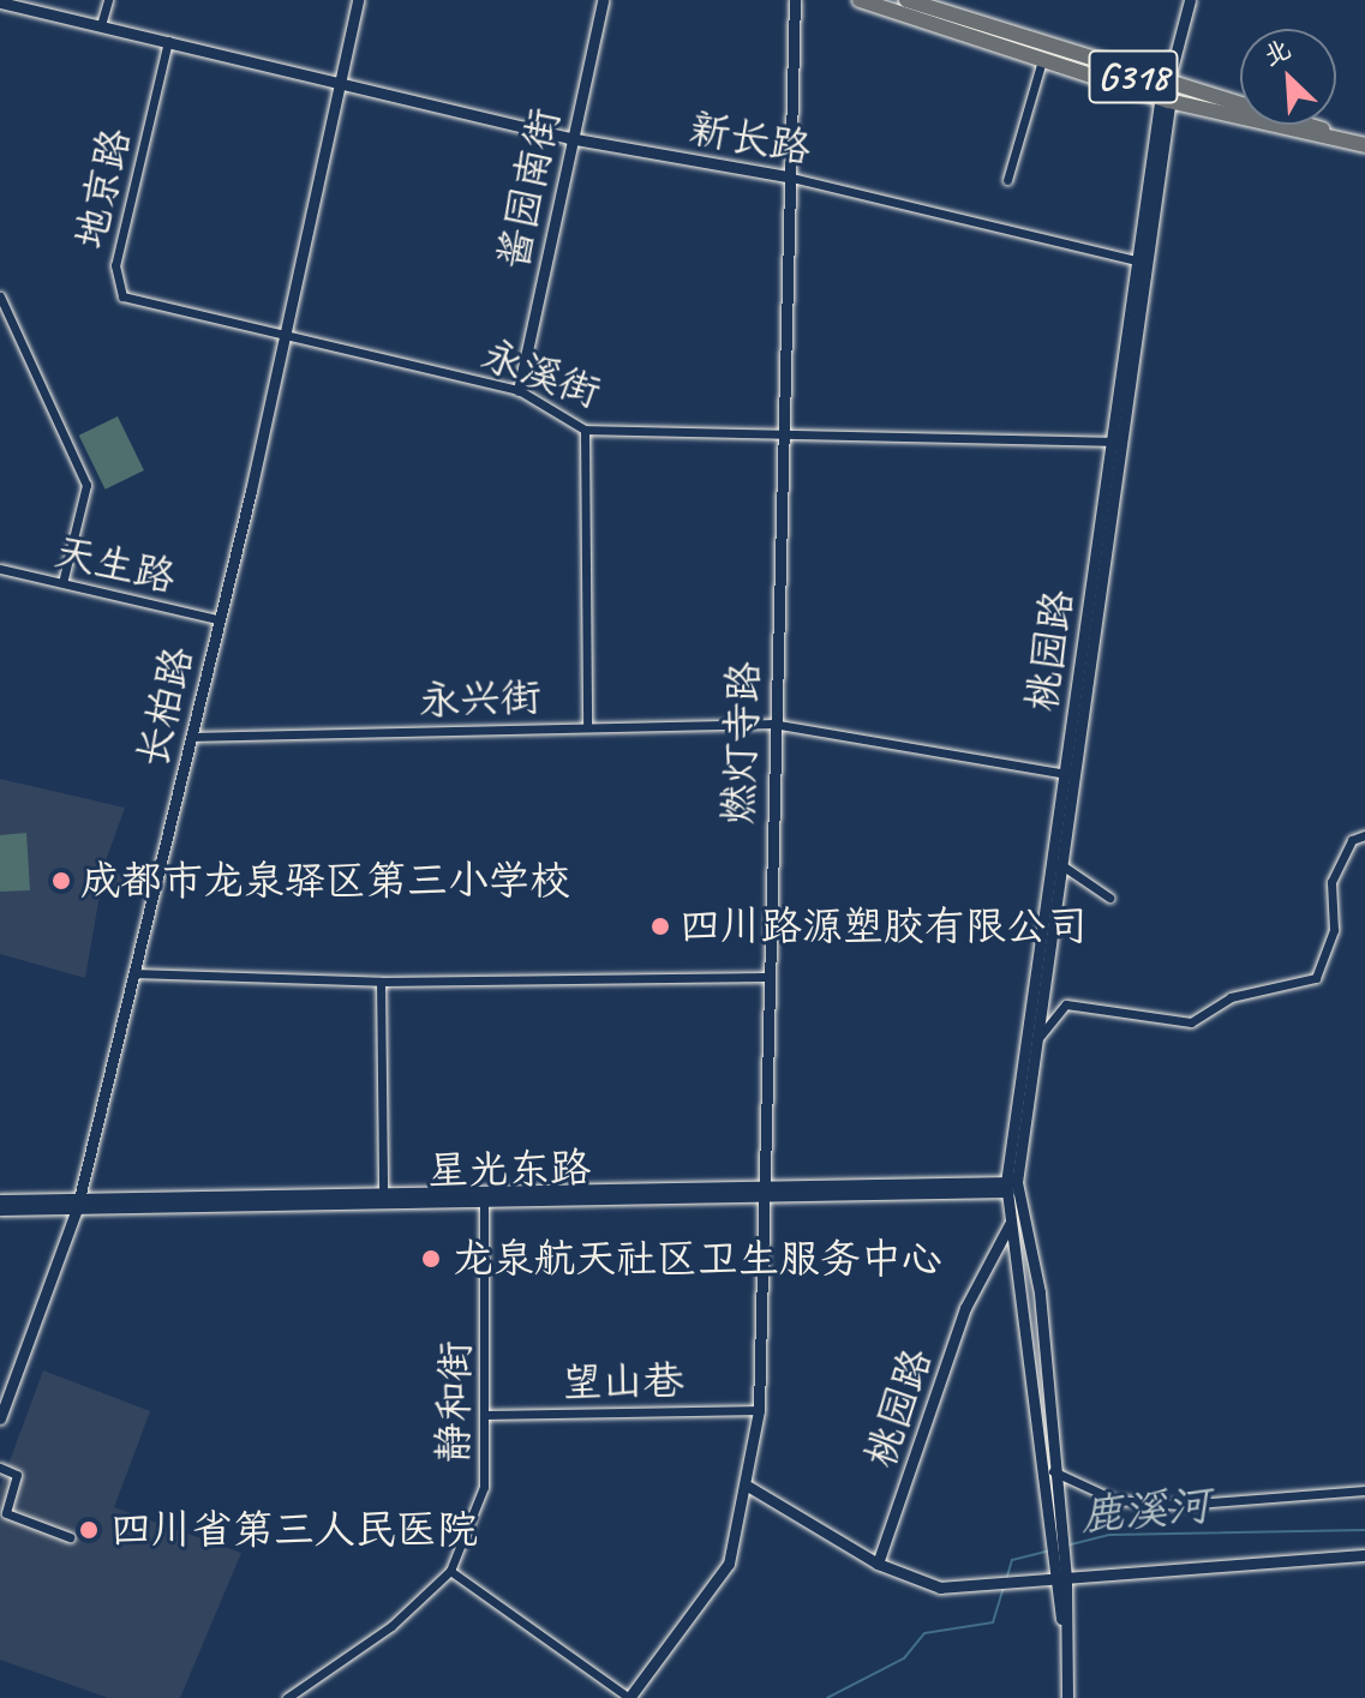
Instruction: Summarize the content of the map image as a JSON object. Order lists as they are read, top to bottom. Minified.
{"streets":{"highway":["G318"],"street":["新长路","地京路","酱园南街","永溪街","天生路","桃园路","永兴街","长柏路","燃灯寺路","星光东路","望山巷","静和街"]},"crossings":[["G318","桃园路"],["新长路","地京路"],["新长路","酱园南街"],["新长路","桃园路"],["新长路","长柏路"],["新长路","燃灯寺路"],["地京路","永溪街"],["地京路","长柏路"],["酱园南街","永溪街"],["永溪街","桃园路"],["永溪街","长柏路"],["永溪街","燃灯寺路"],["天生路","长柏路"],["桃园路","永兴街"],["桃园路","星光东路"],["永兴街","长柏路"],["永兴街","燃灯寺路"],["长柏路","星光东路"],["燃灯寺路","星光东路"],["燃灯寺路","望山巷"],["星光东路","静和街"],["望山巷","静和街"]],"water":["鹿溪河"],"places":["成都市龙泉驿区第三小学校","四川路源塑胶有限公司","龙泉航天社区卫生服务中心","四川省第三人民医院"],"north":"top left"}
